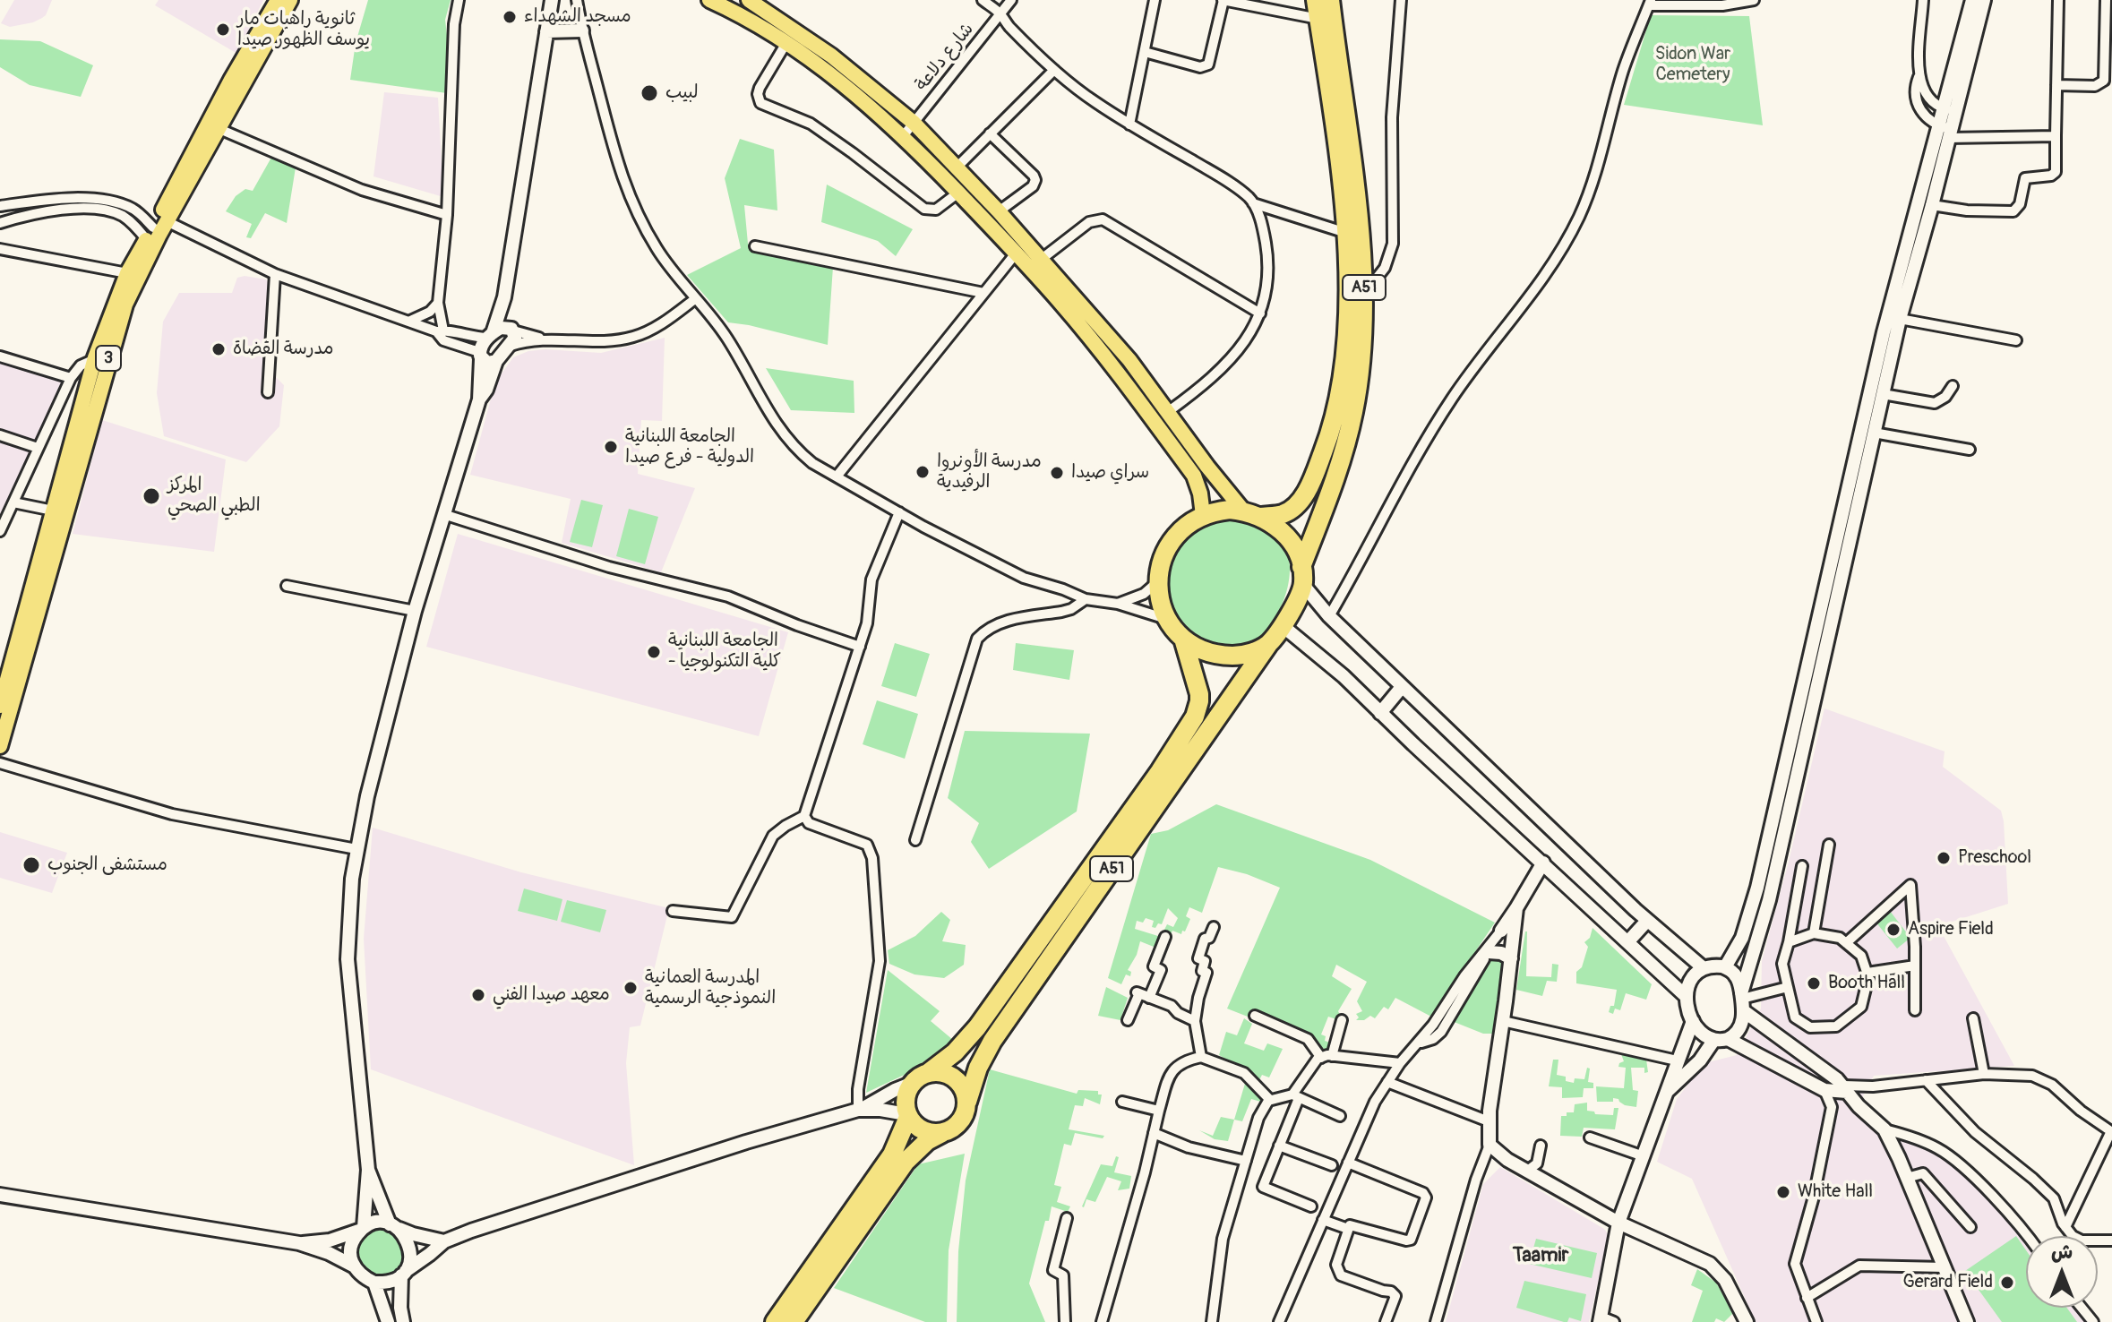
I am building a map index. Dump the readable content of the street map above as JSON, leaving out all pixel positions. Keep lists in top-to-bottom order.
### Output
{
  "streets": {
    "highway": ["A51"],
    "main road": ["3"],
    "street": ["شارع دلاعة"]
  },
  "districts": ["Taamir"],
  "parks": ["Sidon War Cemetery"],
  "places": [
    "مسجد الشهداء",
    "ثانوية راهبات مار يوسف الظهور صيدا",
    "لبيب",
    "مدرسة القضاة",
    "الجامعة اللبنانية الدولية - فرع صيدا",
    "مدرسة الأونروا الرفيدية",
    "سراي صيدا",
    "المركز الطبي الصحي",
    "الجامعة اللبنانية - كلية التكنولوجيا",
    "Preschool",
    "مستشفى الجنوب",
    "Aspire Field",
    "Booth Hall",
    "المدرسة العمانية النموذجية الرسمية",
    "معهد صيدا الفني",
    "White Hall",
    "Gerard Field"
  ],
  "north": "top"
}
